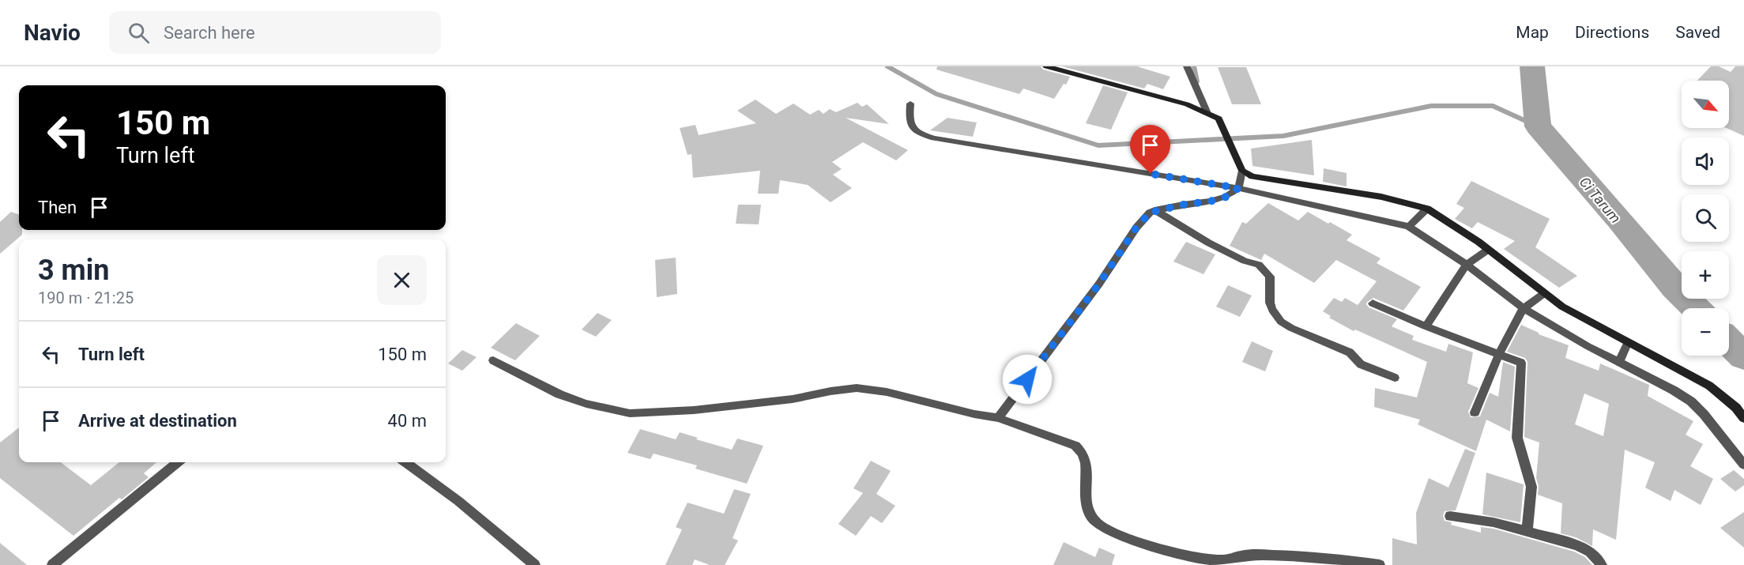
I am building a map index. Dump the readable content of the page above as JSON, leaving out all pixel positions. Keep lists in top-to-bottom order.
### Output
{
  "water": ["Ci Tarum"],
  "north": "bottom right",
  "page": {
    "header": "Navio",
    "search": "Search here",
    "nav": ["Map", "Directions", "Saved"],
    "map_buttons": ["+", "−"],
    "turn": ["150 m", "Turn left"],
    "then": "Then",
    "heading": ["3 min", "190 m · 21:25"],
    "list": [
      {
        "name": "Turn left",
        "value": "150 m"
      },
      {
        "name": "Arrive at destination",
        "value": "40 m"
      }
    ]
  }
}
